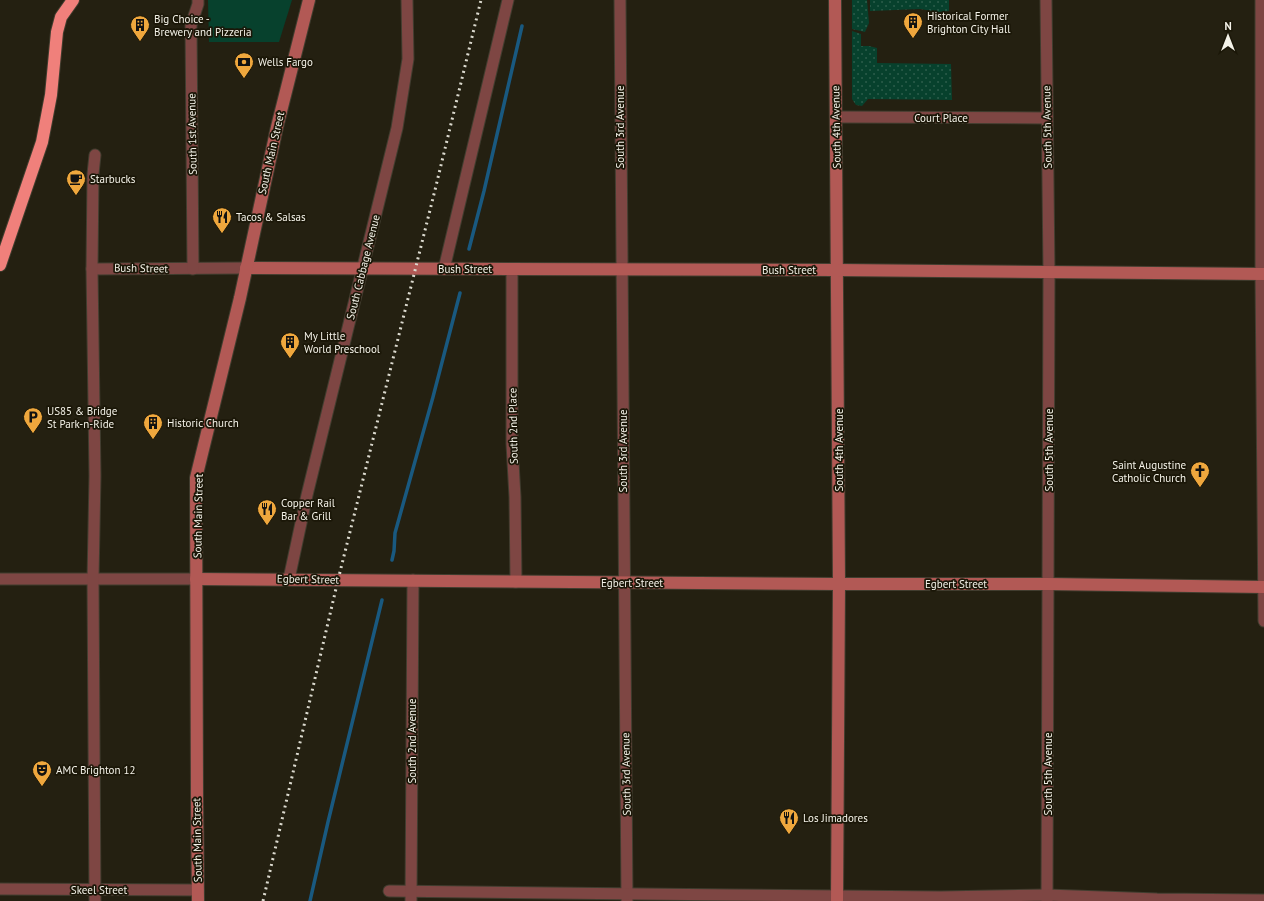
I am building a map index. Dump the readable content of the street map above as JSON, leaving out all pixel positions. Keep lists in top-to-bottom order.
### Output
{
  "streets": {
    "street": [
      "Court Place",
      "South 3rd Avenue",
      "South 4th Avenue",
      "South 5th Avenue",
      "South 1st Avenue",
      "South Main Street",
      "South Cabbage Avenue",
      "Bush Street",
      "South 2nd Place",
      "Egbert Street",
      "South 2nd Avenue",
      "Skeel Street"
    ]
  },
  "crossings": [
    ["Court Place", "South 4th Avenue"],
    ["Court Place", "South 5th Avenue"],
    ["South 3rd Avenue", "Bush Street"],
    ["South 3rd Avenue", "Egbert Street"],
    ["South 4th Avenue", "Bush Street"],
    ["South 4th Avenue", "Egbert Street"],
    ["South 5th Avenue", "Bush Street"],
    ["South 5th Avenue", "Egbert Street"],
    ["South 1st Avenue", "Bush Street"],
    ["South Main Street", "Bush Street"],
    ["South Main Street", "Egbert Street"],
    ["South Main Street", "Skeel Street"],
    ["South Cabbage Avenue", "Bush Street"],
    ["South Cabbage Avenue", "Egbert Street"],
    ["Bush Street", "South 2nd Place"],
    ["South 2nd Place", "Egbert Street"],
    ["Egbert Street", "South 2nd Avenue"]
  ],
  "places": {
    "building": [
      "Historical Former Brighton City Hall",
      "Big Choice - Brewery and Pizzeria",
      "My Little World Preschool",
      "Historic Church"
    ],
    "bank": ["Wells Fargo"],
    "cafe": ["Starbucks"],
    "restaurant": ["Tacos & Salsas", "Copper Rail Bar & Grill", "Los Jimadores"],
    "parking": ["US85 & Bridge St Park-n-Ride"],
    "church": ["Saint Augustine Catholic Church"],
    "theatre": ["AMC Brighton 12"]
  },
  "north": "top"
}
